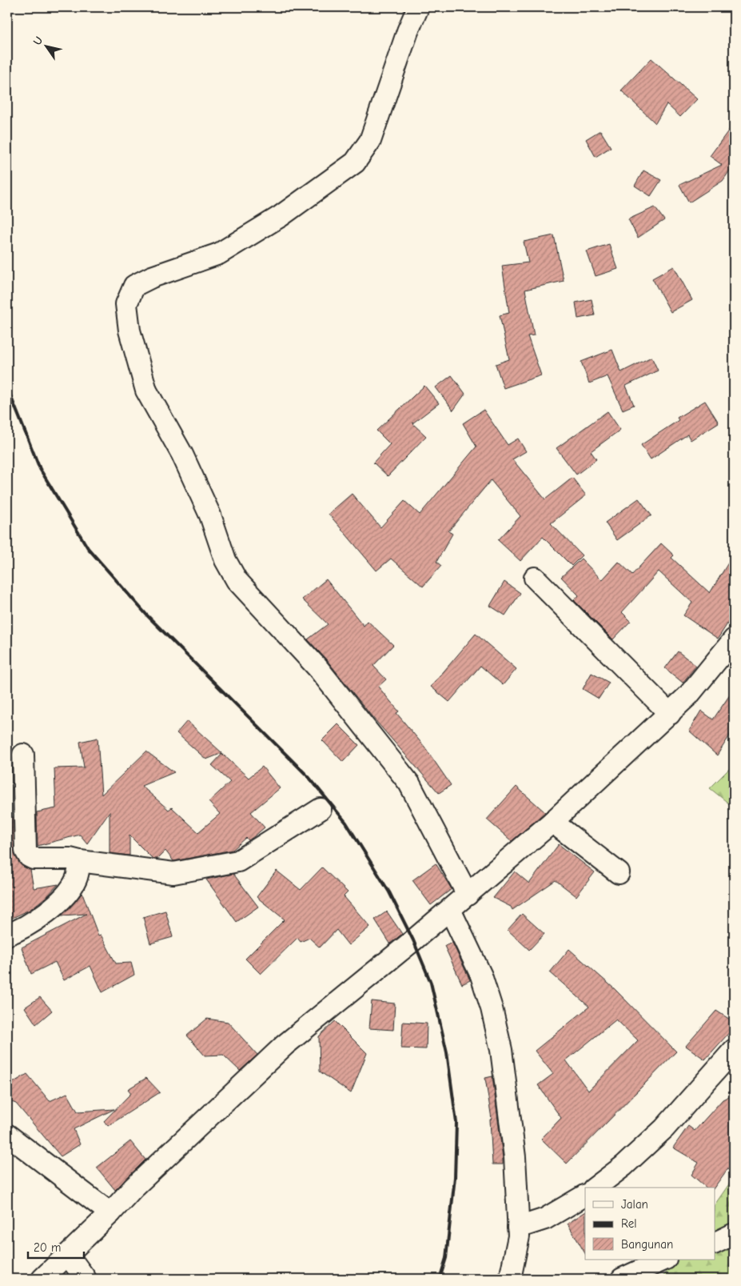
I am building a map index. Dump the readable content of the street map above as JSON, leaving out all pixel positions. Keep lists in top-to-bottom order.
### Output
{
  "legend": ["Jalan", "Rel", "Bangunan"],
  "scale_bar": "20 m",
  "north": "top left"
}
